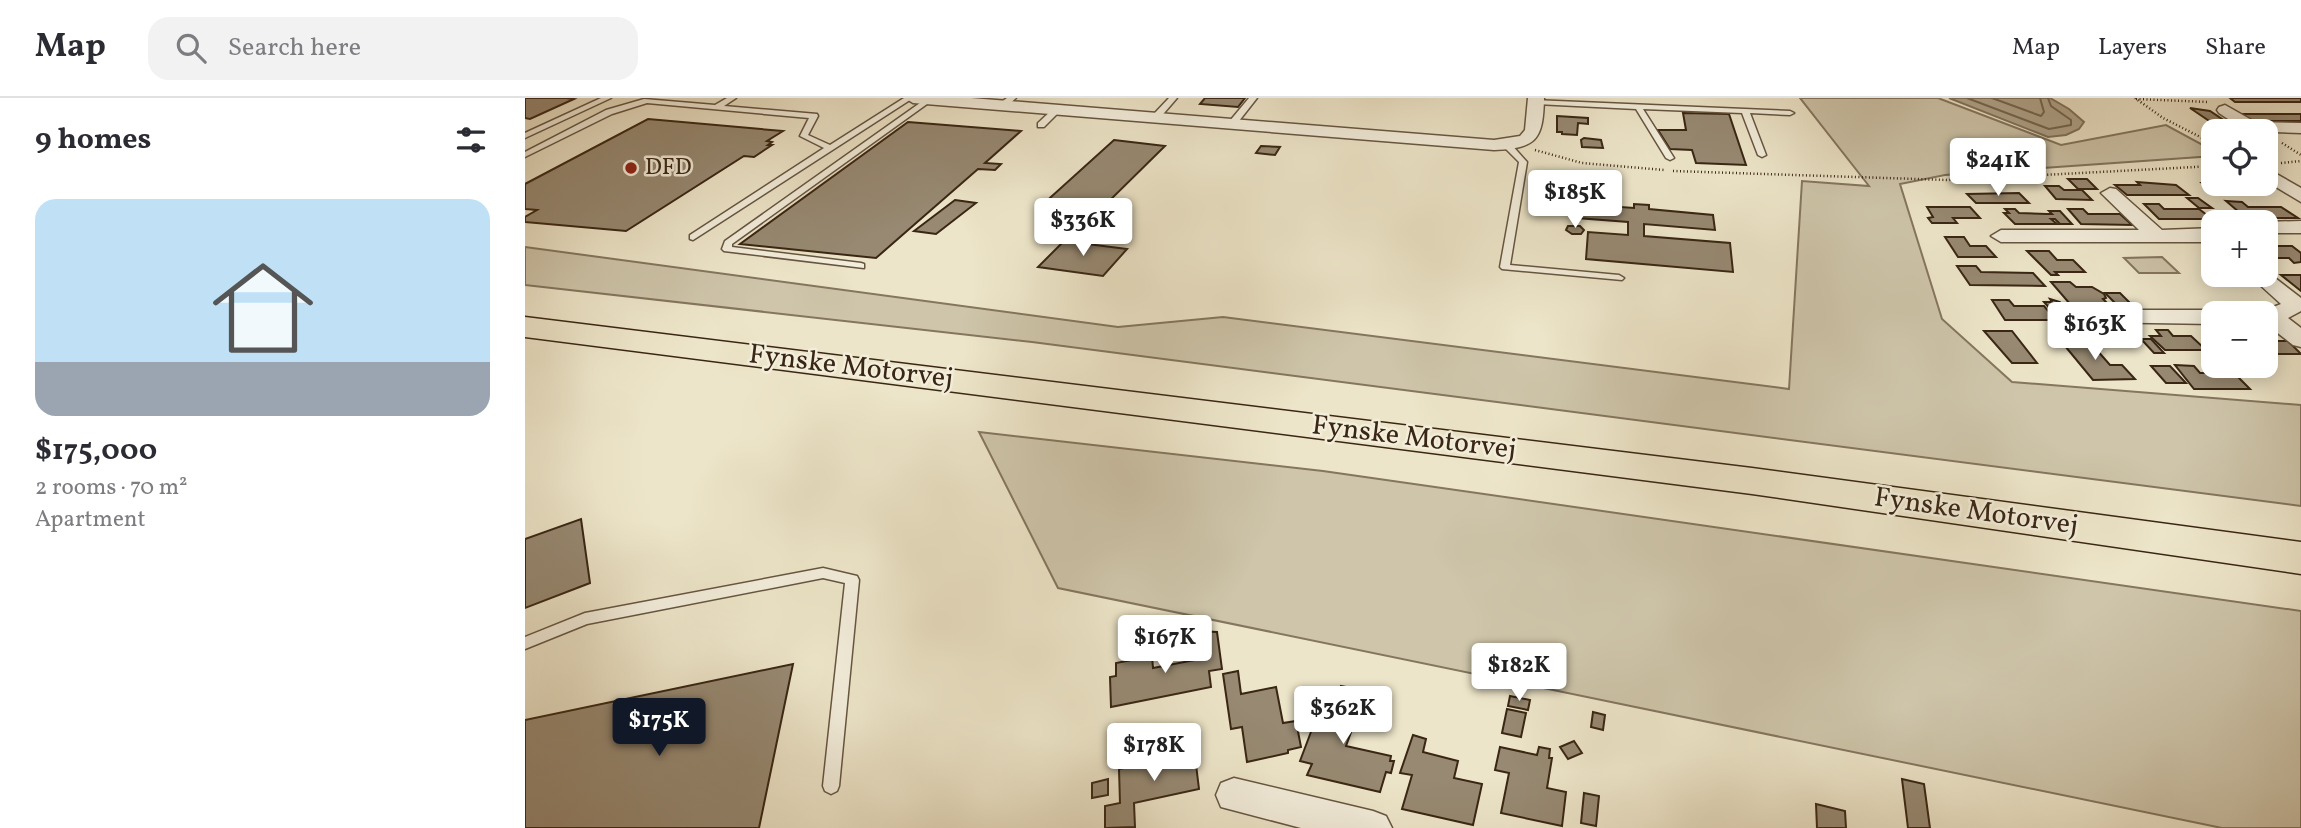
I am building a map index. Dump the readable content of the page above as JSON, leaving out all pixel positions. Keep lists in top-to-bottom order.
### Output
{
  "streets": {
    "highway": ["Fynske Motorvej"]
  },
  "places": ["DFD"],
  "page": {
    "header": "Map",
    "search": "Search here",
    "nav": ["Map", "Layers", "Share"],
    "heading": "9 homes",
    "map_buttons": ["+", "−"],
    "price": [
      "$241K",
      "$185K",
      "$336K",
      "$163K",
      "$167K",
      "$182K",
      "$362K",
      "$175K",
      "$178K"
    ],
    "list": [
      {
        "name": "$175,000",
        "note": "2 rooms · 70 m² · Apartment"
      }
    ]
  }
}
